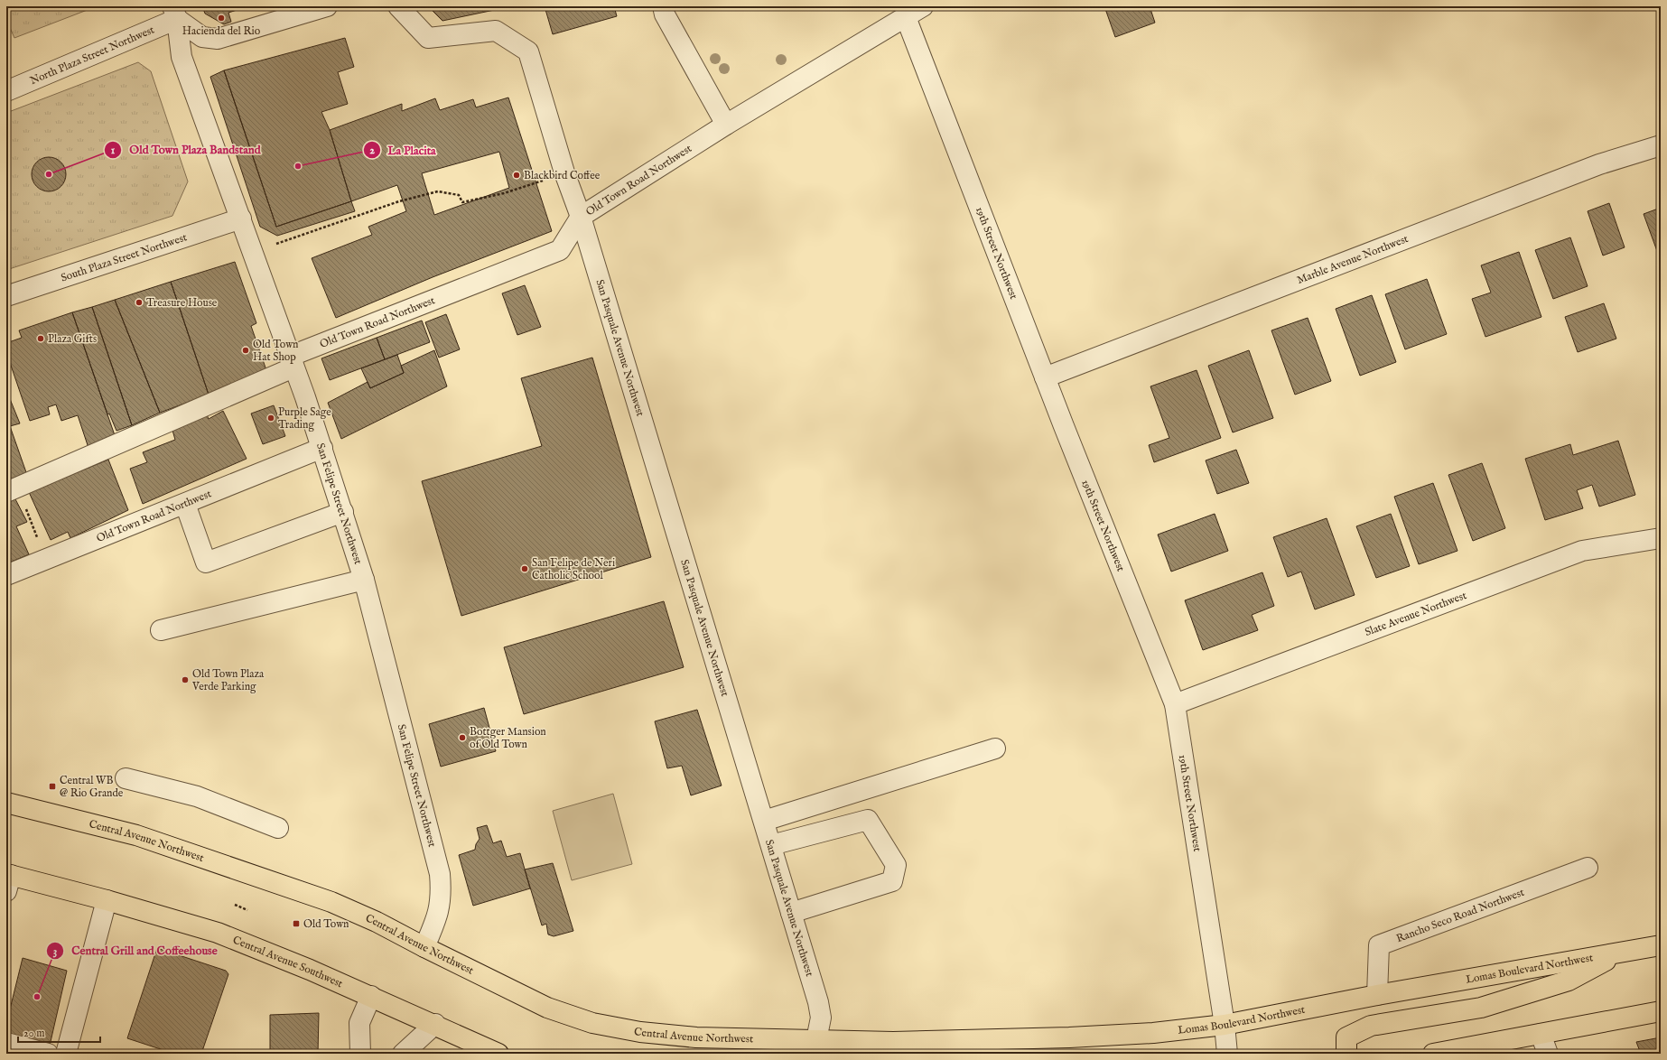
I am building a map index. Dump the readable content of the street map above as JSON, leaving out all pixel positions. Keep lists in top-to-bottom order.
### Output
{
  "streets": {
    "main road": ["Central Avenue Northwest", "Central Avenue Southwest", "Lomas Boulevard Northwest"],
    "street": [
      "North Plaza Street Northwest",
      "Old Town Road Northwest",
      "19th Street Northwest",
      "South Plaza Street Northwest",
      "Marble Avenue Northwest",
      "San Pasquale Avenue Northwest",
      "San Felipe Street Northwest",
      "Slate Avenue Northwest",
      "Rancho Seco Road Northwest"
    ]
  },
  "crossings": [
    ["North Plaza Street Northwest", "San Felipe Street Northwest"],
    ["Old Town Road Northwest", "19th Street Northwest"],
    ["Old Town Road Northwest", "San Pasquale Avenue Northwest"],
    ["Old Town Road Northwest", "San Felipe Street Northwest"],
    ["19th Street Northwest", "Marble Avenue Northwest"],
    ["19th Street Northwest", "Slate Avenue Northwest"],
    ["19th Street Northwest", "Lomas Boulevard Northwest"],
    ["South Plaza Street Northwest", "San Felipe Street Northwest"],
    ["San Pasquale Avenue Northwest", "Central Avenue Northwest"],
    ["San Pasquale Avenue Northwest", "Lomas Boulevard Northwest"],
    ["San Felipe Street Northwest", "Central Avenue Northwest"],
    ["Central Avenue Northwest", "Lomas Boulevard Northwest"],
    ["Rancho Seco Road Northwest", "Lomas Boulevard Northwest"]
  ],
  "places": {
    "other": [
      "Hacienda del Rio",
      "La Placita",
      "Old Town Plaza Bandstand",
      "Blackbird Coffee",
      "Treasure House",
      "Plaza Gifts",
      "Old Town Hat Shop",
      "Purple Sage Trading",
      "San Felipe de Neri Catholic School",
      "Old Town Plaza Verde Parking",
      "Bottger Mansion of Old Town",
      "Central Grill and Coffeehouse"
    ],
    "transit": ["Central WB @ Rio Grande", "Old Town"]
  },
  "scale_bar": "20 m"
}
